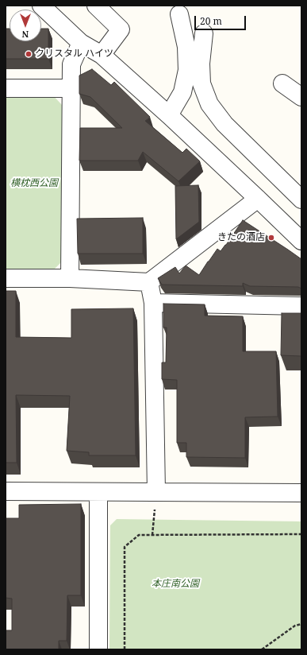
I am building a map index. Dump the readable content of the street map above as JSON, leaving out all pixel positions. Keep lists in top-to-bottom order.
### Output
{
  "parks": ["横枕西公園", "本庄南公園"],
  "places": ["クリスタル ハイツ", "きたの酒店"],
  "scale_bar": "20 m",
  "north": "bottom"
}
